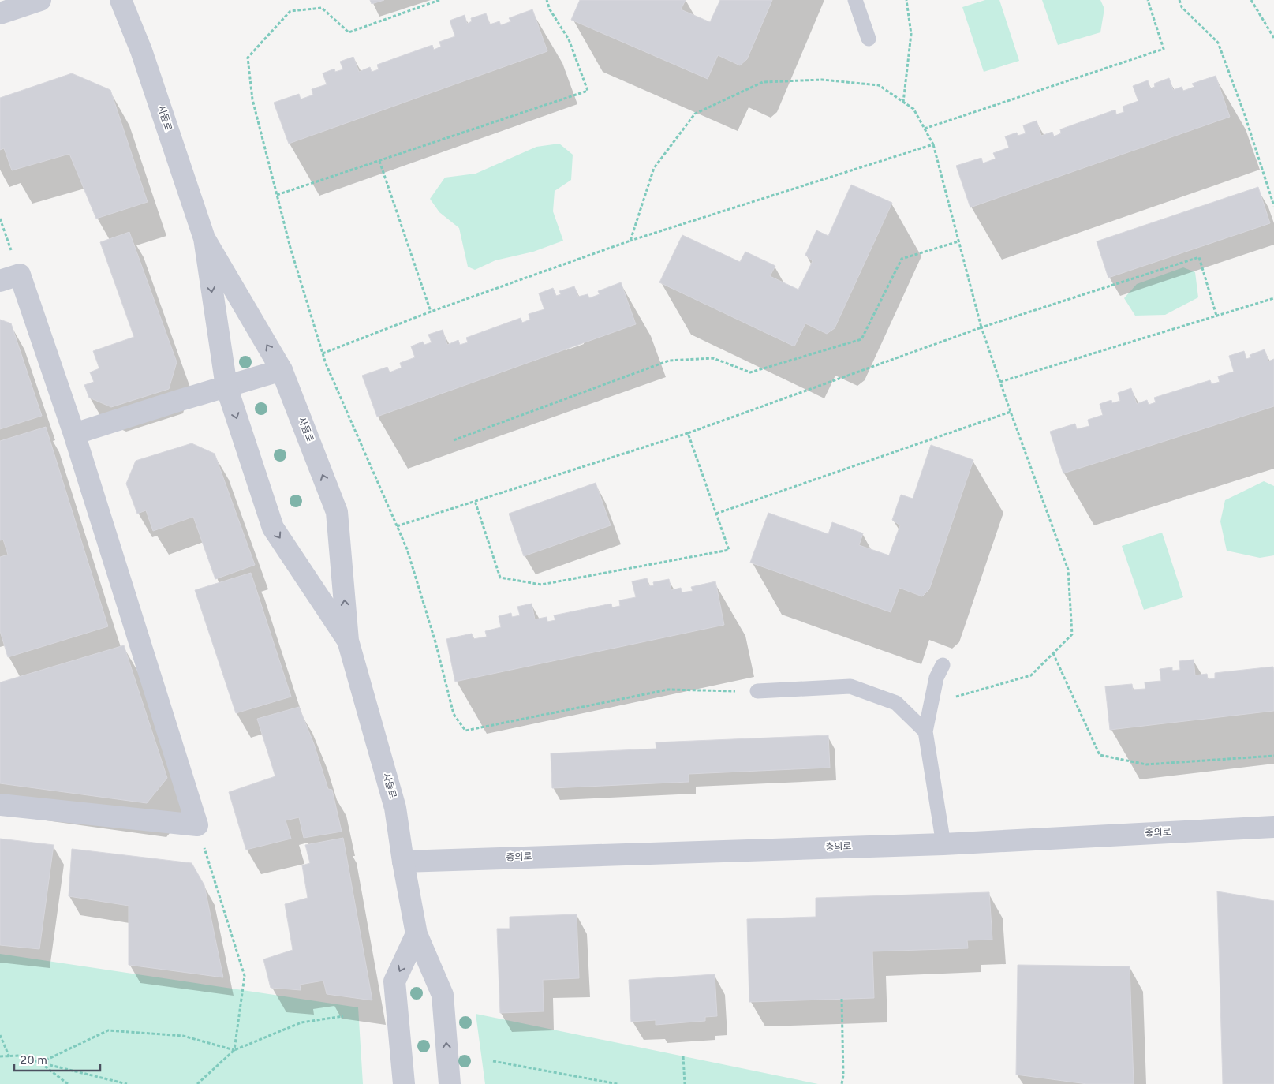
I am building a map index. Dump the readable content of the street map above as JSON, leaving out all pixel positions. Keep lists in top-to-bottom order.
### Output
{
  "streets": {
    "street": ["사들로", "충의로"]
  },
  "crossings": [
    ["사들로", "충의로"]
  ],
  "scale_bar": "20 m"
}
